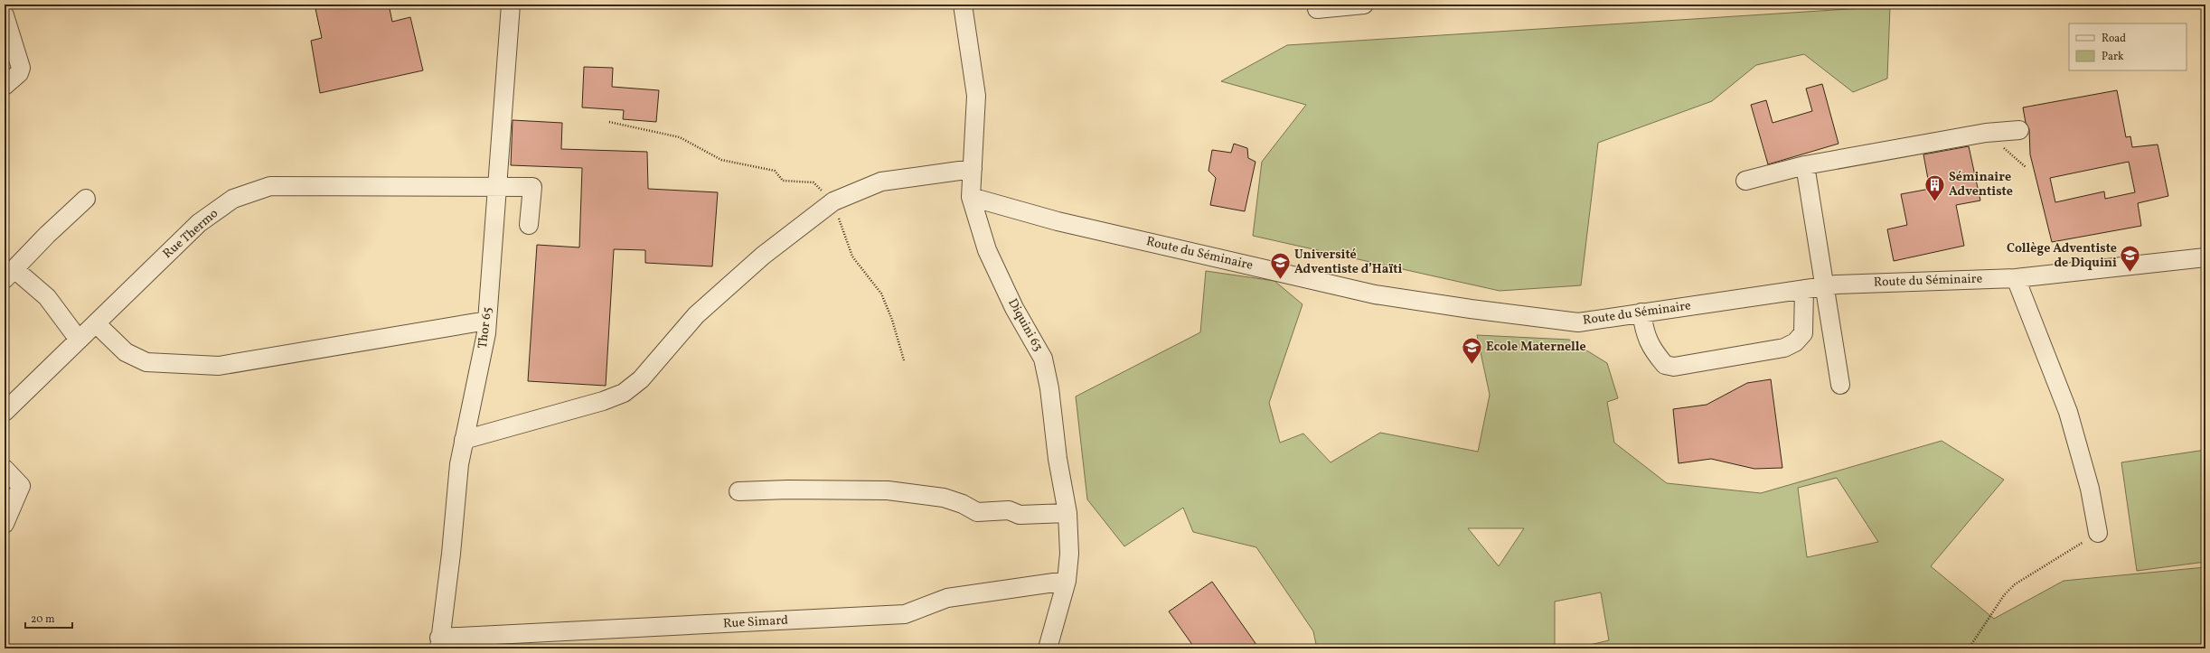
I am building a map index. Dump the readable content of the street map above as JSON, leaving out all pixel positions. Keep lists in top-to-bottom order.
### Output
{
  "streets": {
    "street": [
      "Rue Thermo",
      "Route du Séminaire",
      "Diquini 63",
      "Thor 65",
      "Rue Simard"
    ]
  },
  "crossings": [
    ["Rue Thermo", "Thor 65"],
    ["Route du Séminaire", "Diquini 63"],
    ["Diquini 63", "Rue Simard"],
    ["Thor 65", "Rue Simard"]
  ],
  "places": {
    "building": ["Séminaire Adventiste"],
    "school or university": ["Collège Adventiste de Diquini", "Université Adventiste d’Haïti", "Ecole Maternelle"]
  },
  "legend": ["Road", "Park"],
  "scale_bar": "20 m"
}
